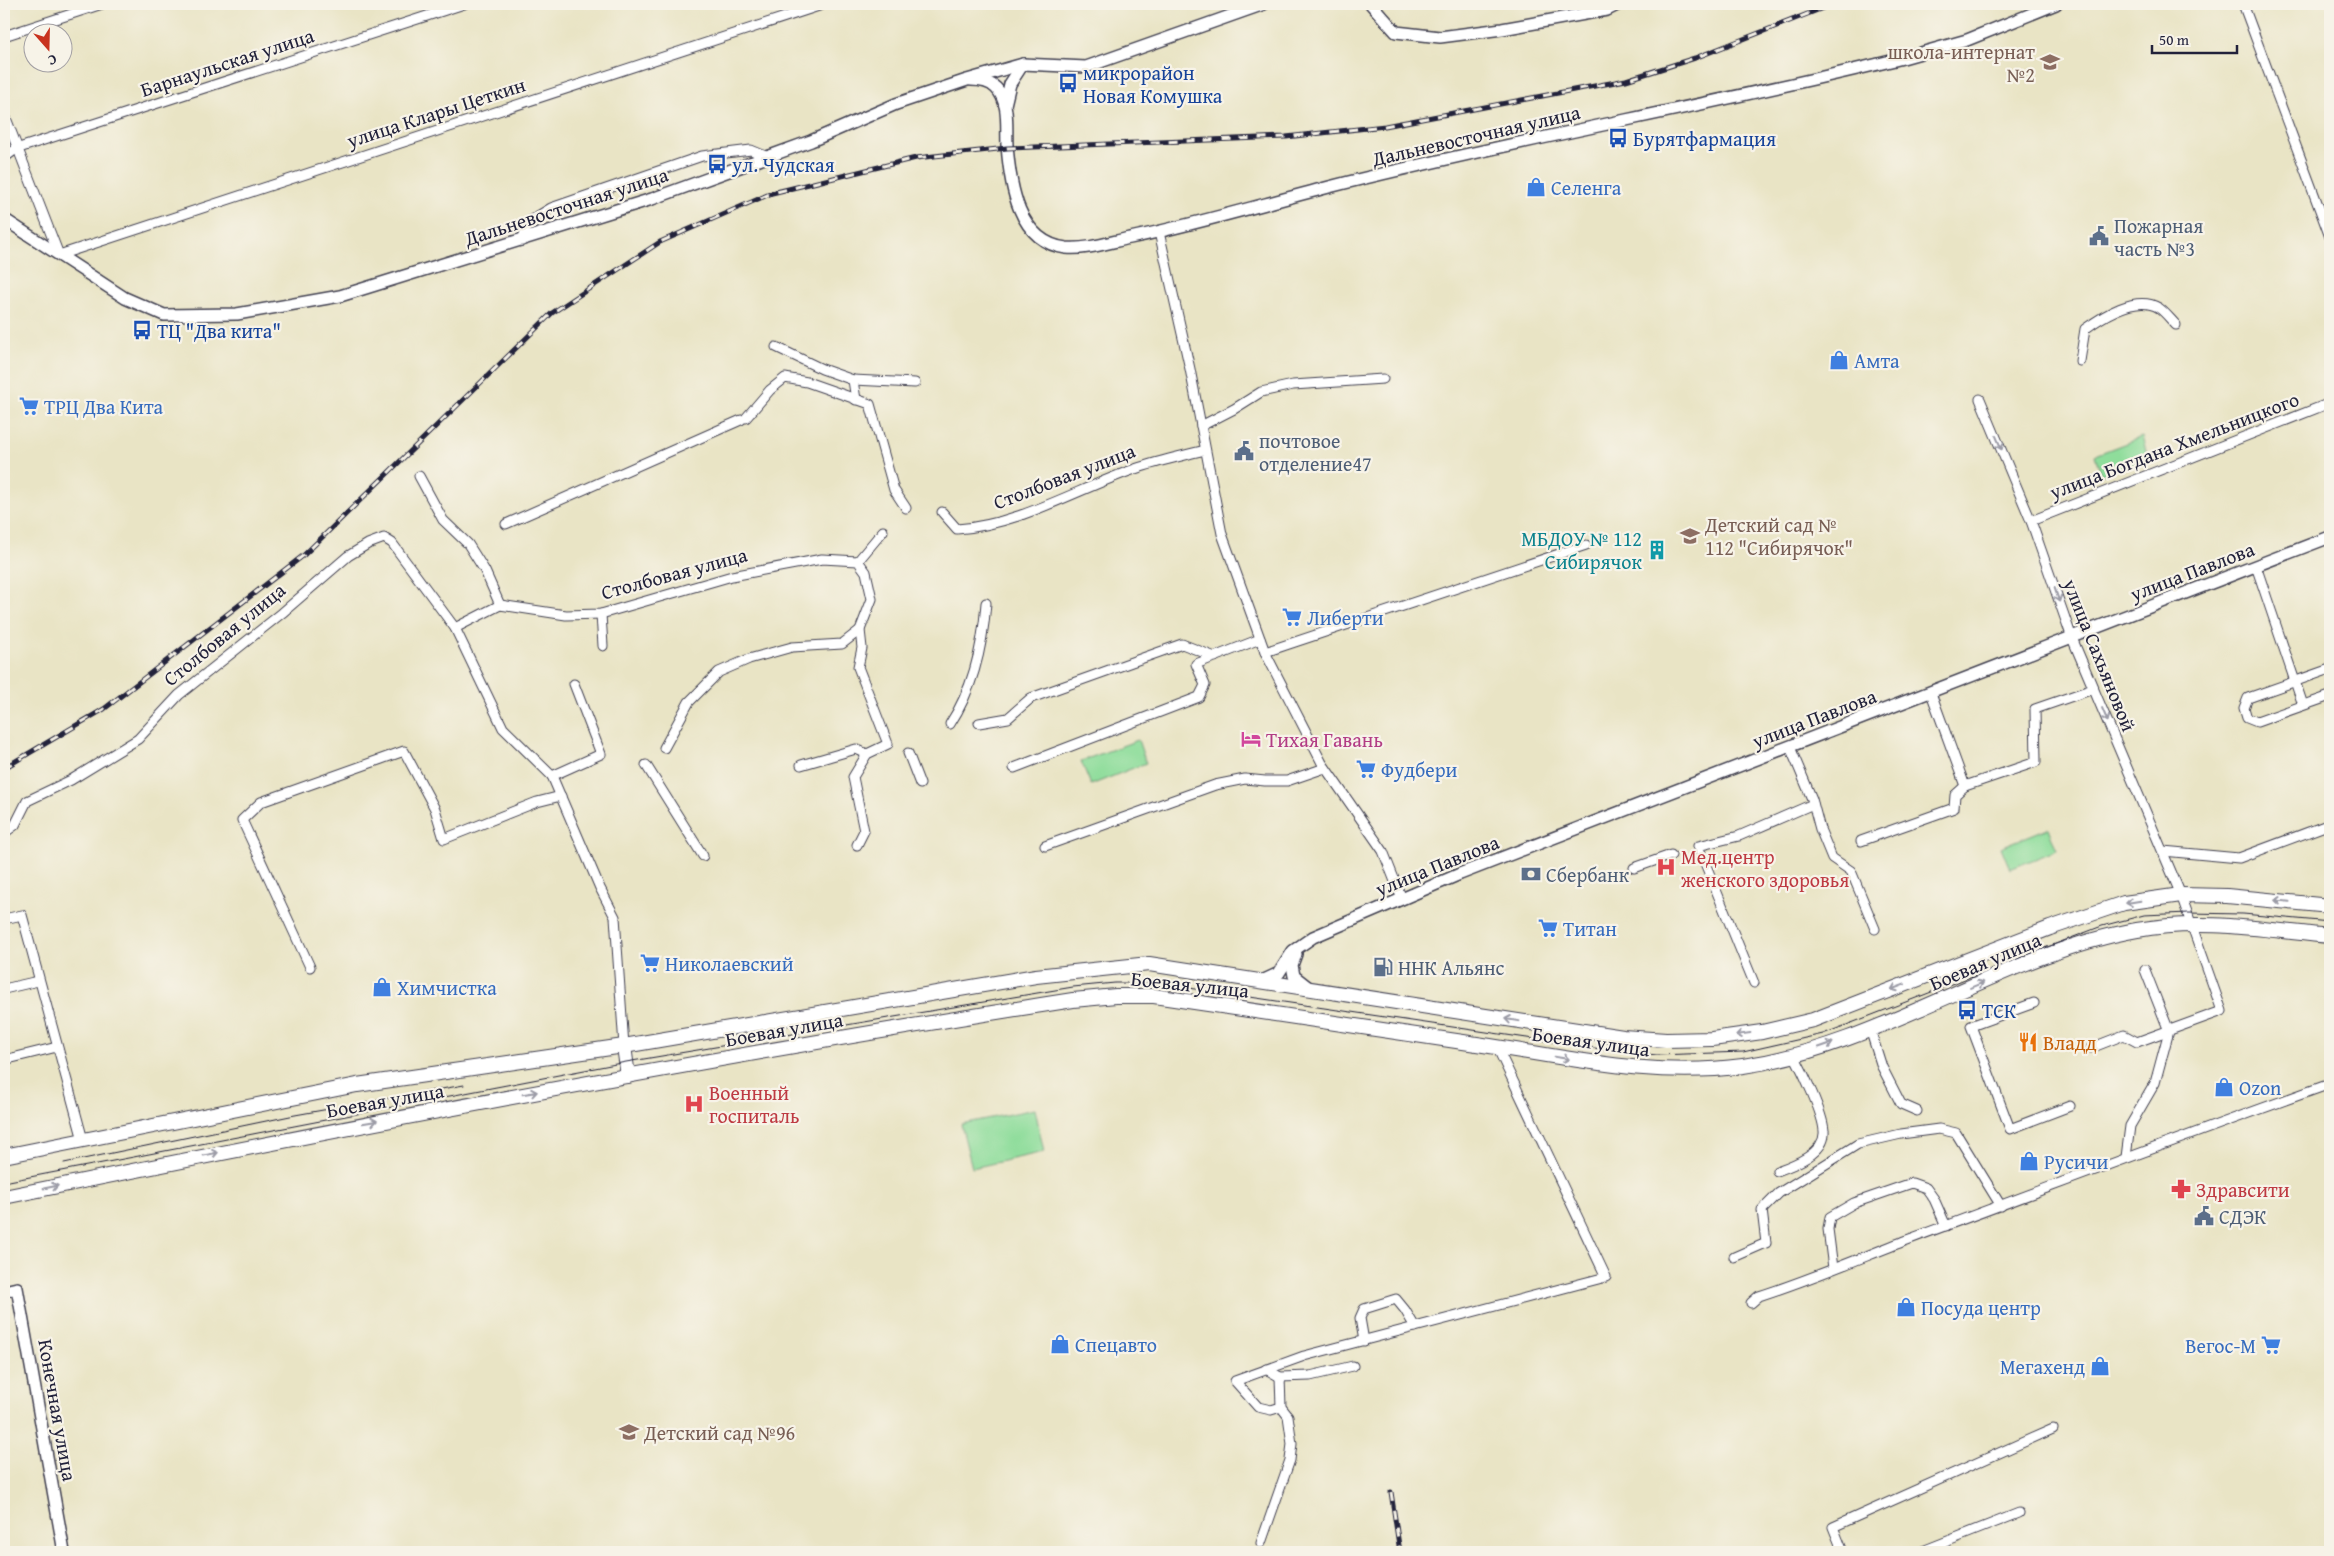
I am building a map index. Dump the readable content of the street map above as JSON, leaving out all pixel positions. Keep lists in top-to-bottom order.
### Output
{
  "streets": {
    "main road": ["Столбовая улица", "Боевая улица"],
    "street": [
      "Барнаульская улица",
      "улица Клары Цеткин",
      "Дальневосточная улица",
      "улица Богдана Хмельницкого",
      "улица Павлова",
      "улица Сахьяновой",
      "Конечная улица"
    ]
  },
  "crossings": [
    ["улица Клары Цеткин", "Дальневосточная улица"],
    ["улица Богдана Хмельницкого", "улица Сахьяновой"],
    ["Столбовая улица", "Боевая улица"],
    ["улица Павлова", "улица Сахьяновой"],
    ["улица Павлова", "Боевая улица"],
    ["улица Сахьяновой", "Боевая улица"]
  ],
  "one_way": ["улица Сахьяновой"],
  "places": {
    "school or university": ["школа-интернат №2", "Детский сад № 112 \"Сибирячок\"", "Детский сад №96"],
    "bus stop": [
      "микрорайон Новая Комушка",
      "Бурятфармация",
      "ул. Чудская",
      "ТЦ \"Два кита\"",
      "ТСК"
    ],
    "shop": [
      "Селенга",
      "Амта",
      "Химчистка",
      "Ozon",
      "Русичи",
      "Посуда центр",
      "Спецавто",
      "Мегахенд"
    ],
    "public building": ["Пожарная часть №3", "почтовое отделение47", "СДЭК"],
    "supermarket": [
      "ТРЦ Два Кита",
      "Либерти",
      "Фудбери",
      "Титан",
      "Николаевский",
      "Вегос-М"
    ],
    "building": ["МБДОУ № 112 Сибирячок"],
    "hotel": ["Тихая Гавань"],
    "hospital": ["Мед.центр женского здоровья", "Военный госпиталь"],
    "bank": ["Сбербанк"],
    "fuel station": ["ННК Альянс"],
    "restaurant": ["Владд"],
    "pharmacy": ["Здравсити"]
  },
  "scale_bar": "50 m",
  "north": "bottom"
}
